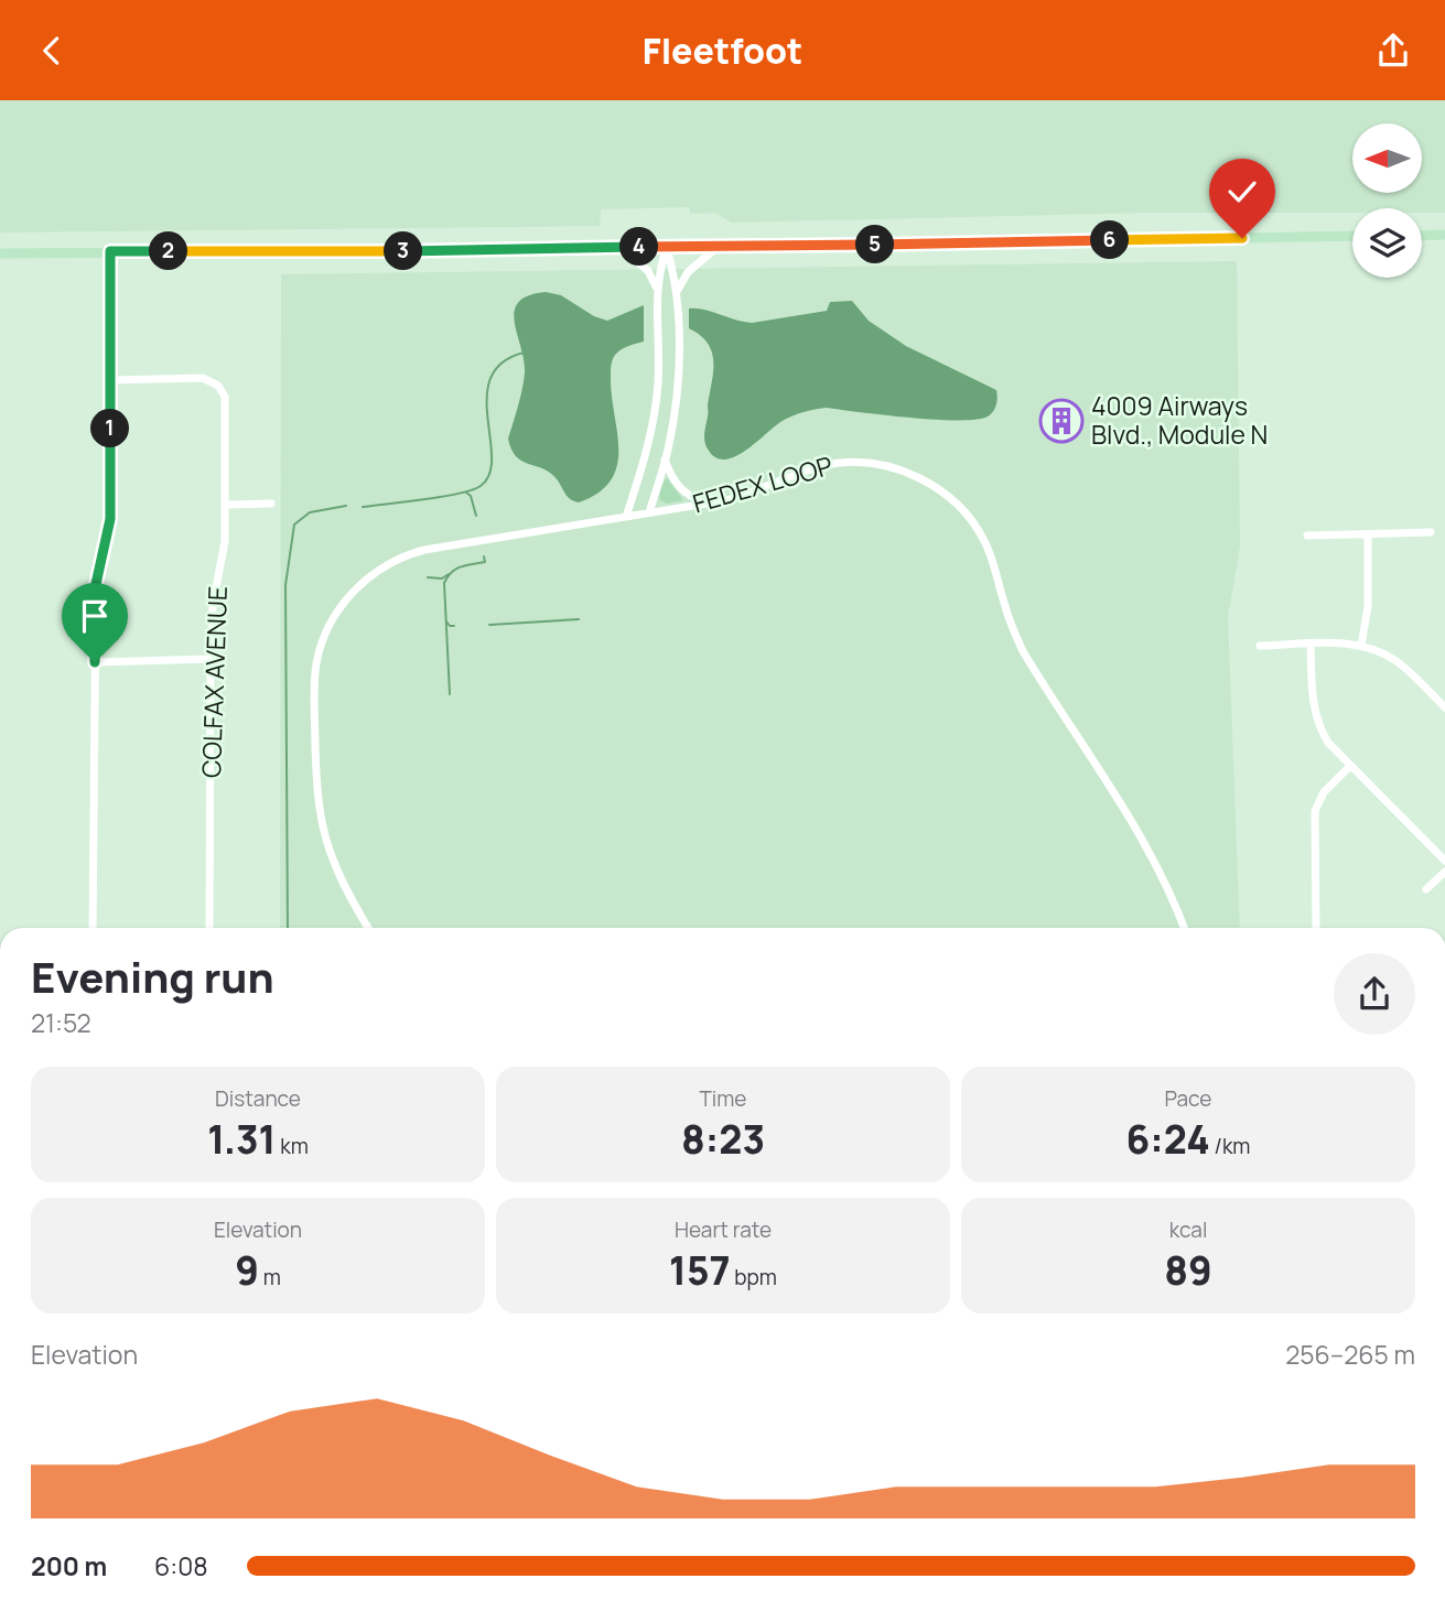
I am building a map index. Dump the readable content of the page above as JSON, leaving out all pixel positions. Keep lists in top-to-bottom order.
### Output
{
  "streets": {
    "street": ["FEDEX LOOP", "COLFAX AVENUE"]
  },
  "places": {
    "building": ["4009 Airways Blvd., Module N"]
  },
  "north": "left",
  "page": {
    "header": "Fleetfoot",
    "pins": [
      "6",
      "5",
      "4",
      "2",
      "3",
      "1"
    ],
    "heading": ["Evening run", "21:52"],
    "stats": [
      ["Distance", "1.31 km"],
      ["Time", "8:23"],
      ["Pace", "6:24 /km"],
      ["Elevation", "9 m"],
      ["Heart rate", "157 bpm"],
      ["kcal", "89"]
    ],
    "chart": ["Elevation", "256–265 m"],
    "list": [
      {
        "name": "200 m",
        "note": "6:08"
      }
    ]
  }
}
